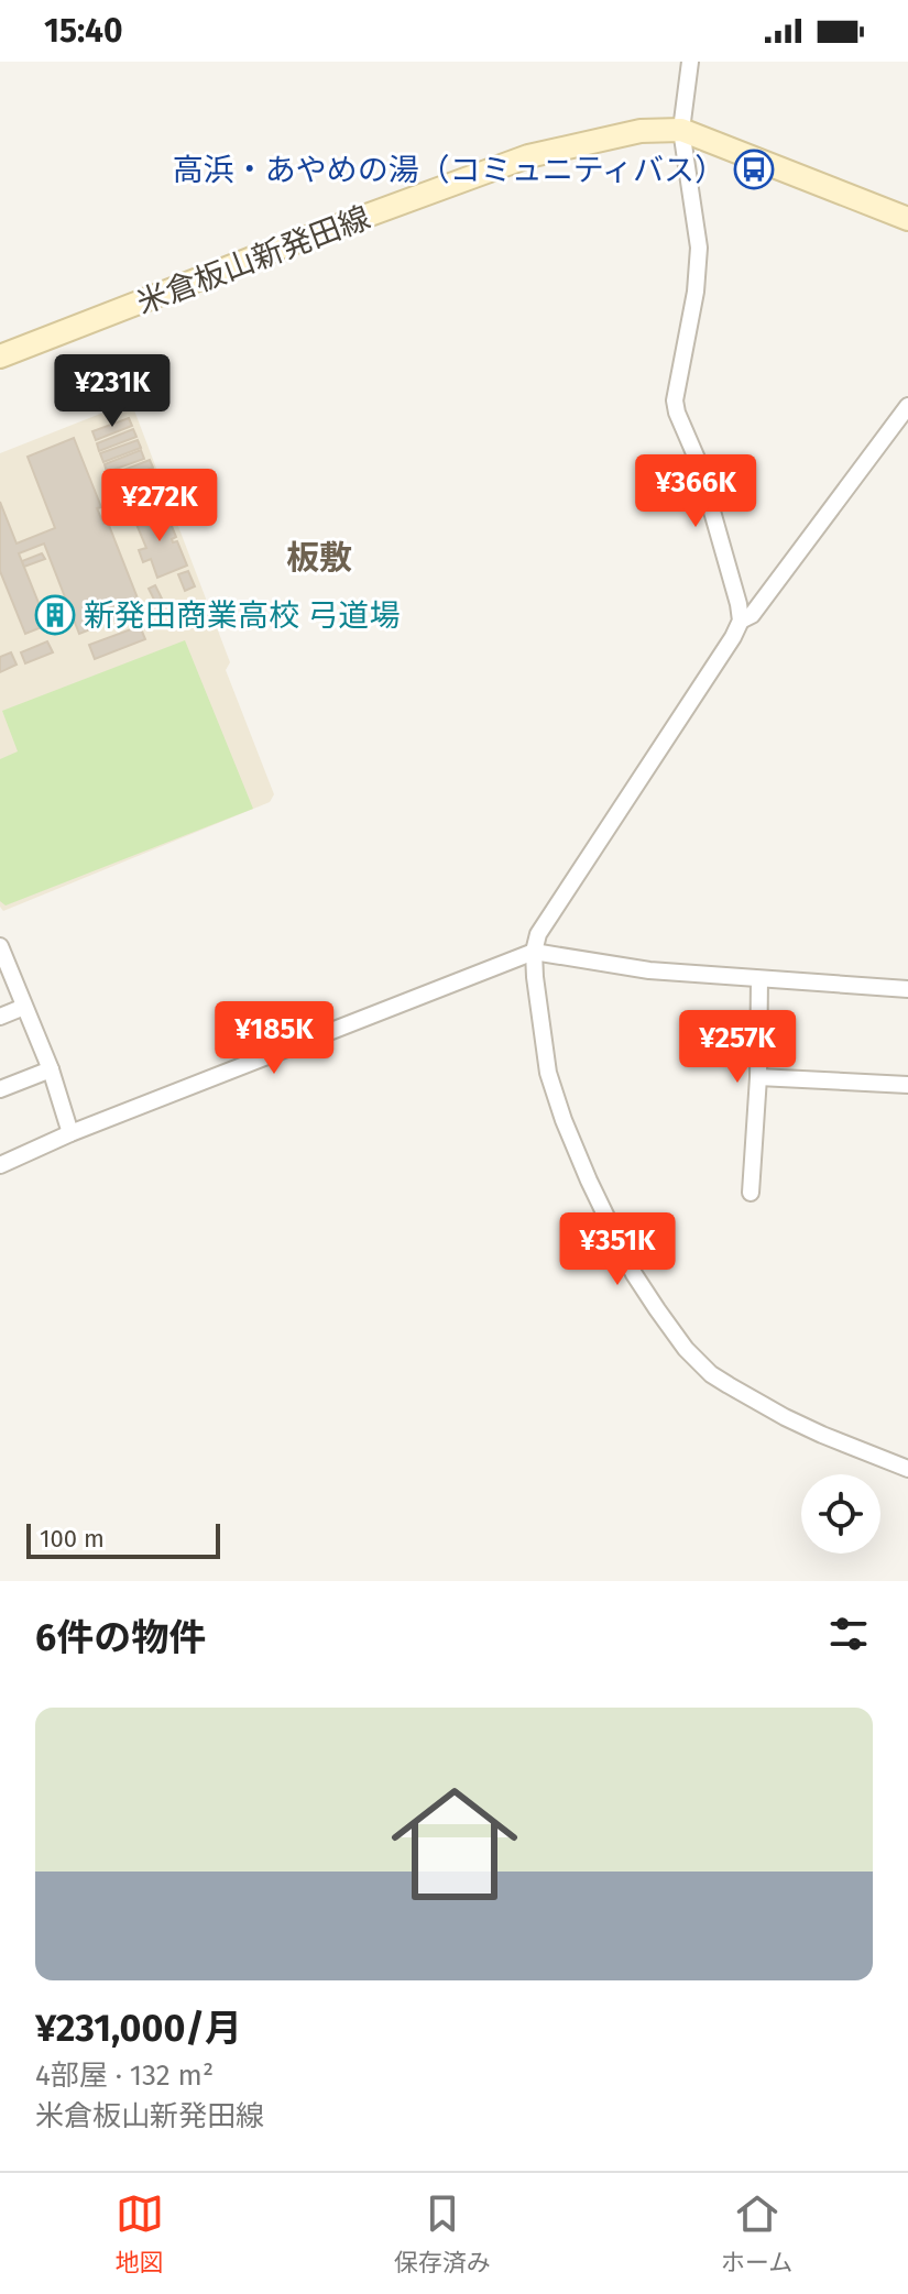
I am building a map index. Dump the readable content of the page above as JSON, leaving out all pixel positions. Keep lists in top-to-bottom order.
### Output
{
  "streets": {
    "main road": ["米倉板山新発田線"]
  },
  "districts": ["板敷"],
  "places": {
    "bus stop": ["高浜・あやめの湯（コミュニティバス）"],
    "building": ["新発田商業高校 弓道場"]
  },
  "scale_bar": "100 m",
  "page": {
    "status": "15:40",
    "price": [
      "¥231K",
      "¥366K",
      "¥272K",
      "¥185K",
      "¥257K",
      "¥351K"
    ],
    "scale": "100 m",
    "heading": "6件の物件",
    "list": [
      {
        "name": "¥231,000/月",
        "note": "4部屋 · 132 m² · 米倉板山新発田線"
      }
    ],
    "tabs": ["地図", "保存済み", "ホーム"]
  }
}
